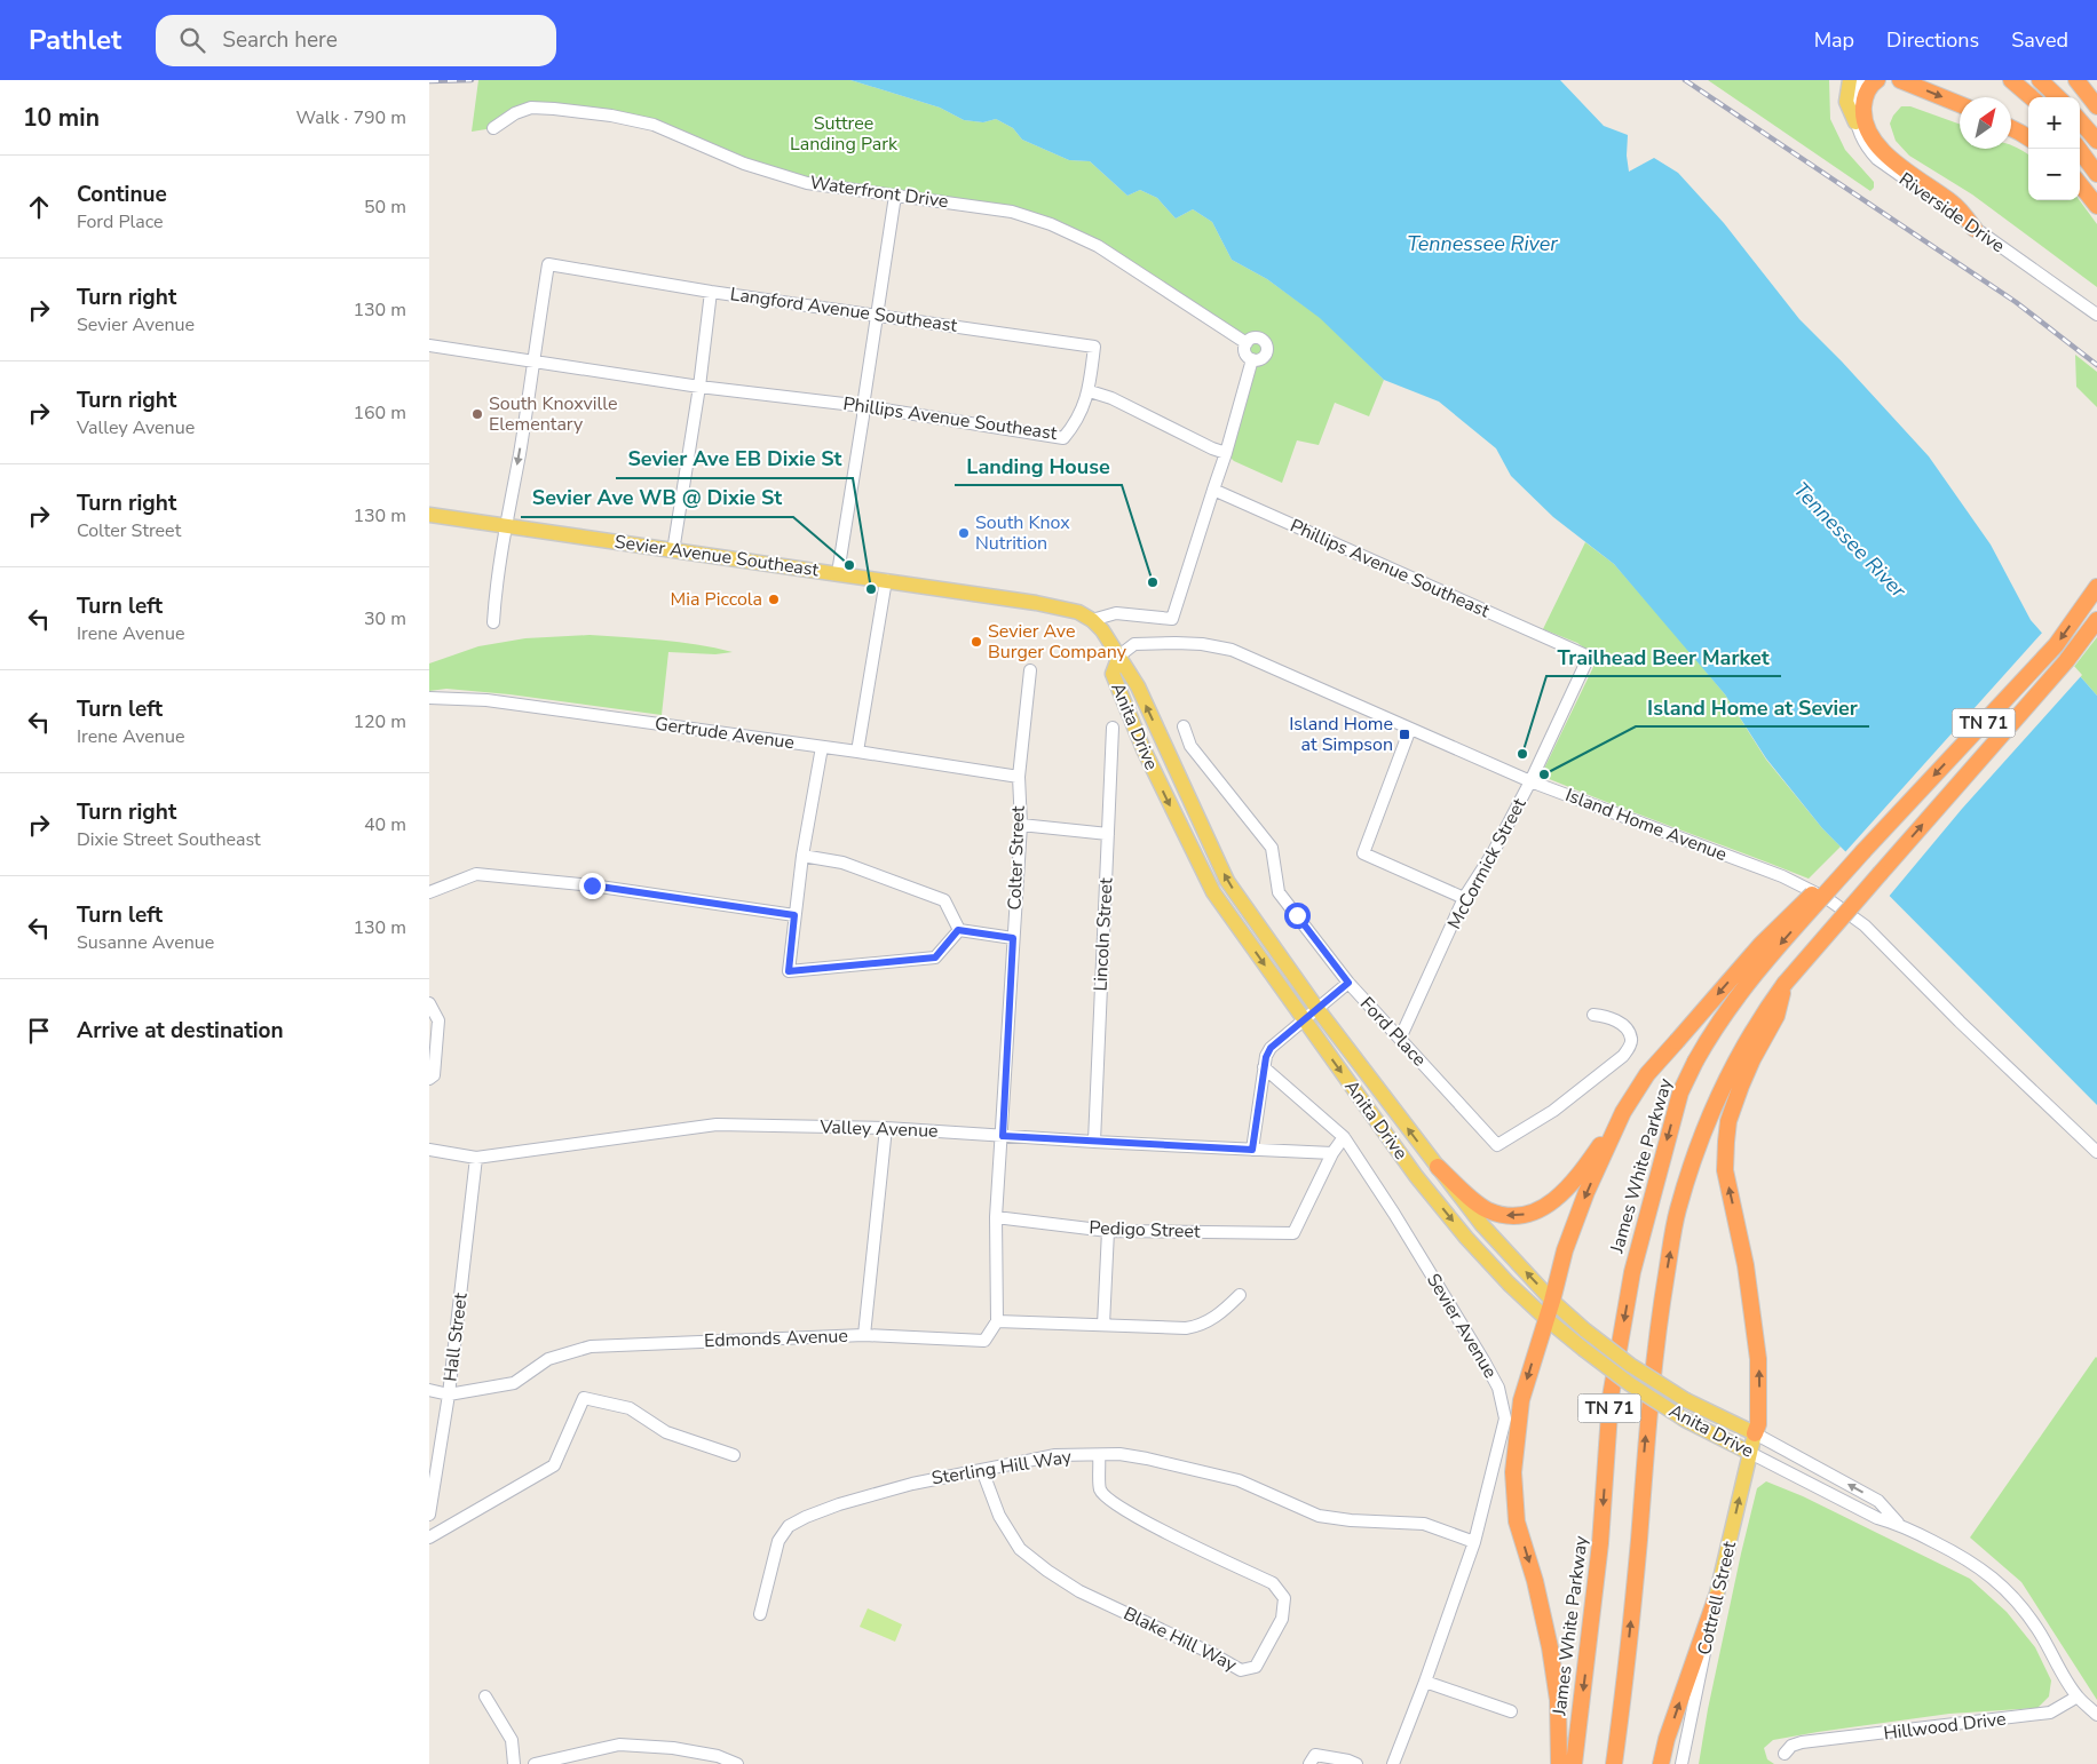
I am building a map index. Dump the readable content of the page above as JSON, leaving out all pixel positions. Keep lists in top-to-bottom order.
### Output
{
  "streets": {
    "highway": ["TN 71", "James White Parkway"],
    "main road": ["Sevier Avenue Southeast", "Anita Drive", "Cottrell Street"],
    "street": [
      "Waterfront Drive",
      "Riverside Drive",
      "Langford Avenue Southeast",
      "Phillips Avenue Southeast",
      "Gertrude Avenue",
      "Island Home Avenue",
      "Colter Street",
      "McCormick Street",
      "Lincoln Street",
      "Ford Place",
      "Valley Avenue",
      "Pedigo Street",
      "Sevier Avenue",
      "Hall Street",
      "Edmonds Avenue",
      "Sterling Hill Way",
      "Blake Hill Way",
      "Hillwood Drive"
    ]
  },
  "crossings": [
    ["Langford Avenue Southeast", "Phillips Avenue Southeast"],
    ["Phillips Avenue Southeast", "McCormick Street"],
    ["Sevier Avenue Southeast", "Anita Drive"],
    ["Sevier Avenue Southeast", "Island Home Avenue"],
    ["Anita Drive", "Island Home Avenue"],
    ["Anita Drive", "Cottrell Street"],
    ["Anita Drive", "Hillwood Drive"],
    ["Gertrude Avenue", "Colter Street"],
    ["Island Home Avenue", "McCormick Street"],
    ["Colter Street", "Valley Avenue"],
    ["Colter Street", "Pedigo Street"],
    ["Colter Street", "Edmonds Avenue"],
    ["McCormick Street", "Ford Place"],
    ["Lincoln Street", "Valley Avenue"],
    ["Valley Avenue", "Pedigo Street"],
    ["Valley Avenue", "Hall Street"],
    ["Sevier Avenue", "Sterling Hill Way"],
    ["Hall Street", "Edmonds Avenue"],
    ["Sterling Hill Way", "Blake Hill Way"]
  ],
  "one_way": ["Cottrell Street"],
  "water": ["Tennessee River"],
  "parks": ["Suttree Landing Park"],
  "places": {
    "other": [
      "South Knoxville Elementary",
      "South Knox Nutrition",
      "Sevier Ave WB @ Dixie St",
      "Landing House",
      "Sevier Ave EB Dixie St",
      "Mia Piccola",
      "Sevier Ave Burger Company",
      "Trailhead Beer Market",
      "Island Home at Sevier"
    ],
    "transit": ["Island Home at Simpson"]
  },
  "north": "top right",
  "page": {
    "header": "Pathlet",
    "search": "Search here",
    "nav": ["Map", "Directions", "Saved"],
    "heading": ["10 min", "Walk · 790 m"],
    "map_buttons": ["+", "−"],
    "list": [
      ["Continue", "Ford Place", "50 m"],
      ["Turn right", "Sevier Avenue", "130 m"],
      ["Turn right", "Valley Avenue", "160 m"],
      ["Turn right", "Colter Street", "130 m"],
      ["Turn left", "Irene Avenue", "30 m"],
      ["Turn left", "Irene Avenue", "120 m"],
      ["Turn right", "Dixie Street Southeast", "40 m"],
      ["Turn left", "Susanne Avenue", "130 m"],
      "Arrive at destination"
    ]
  }
}
